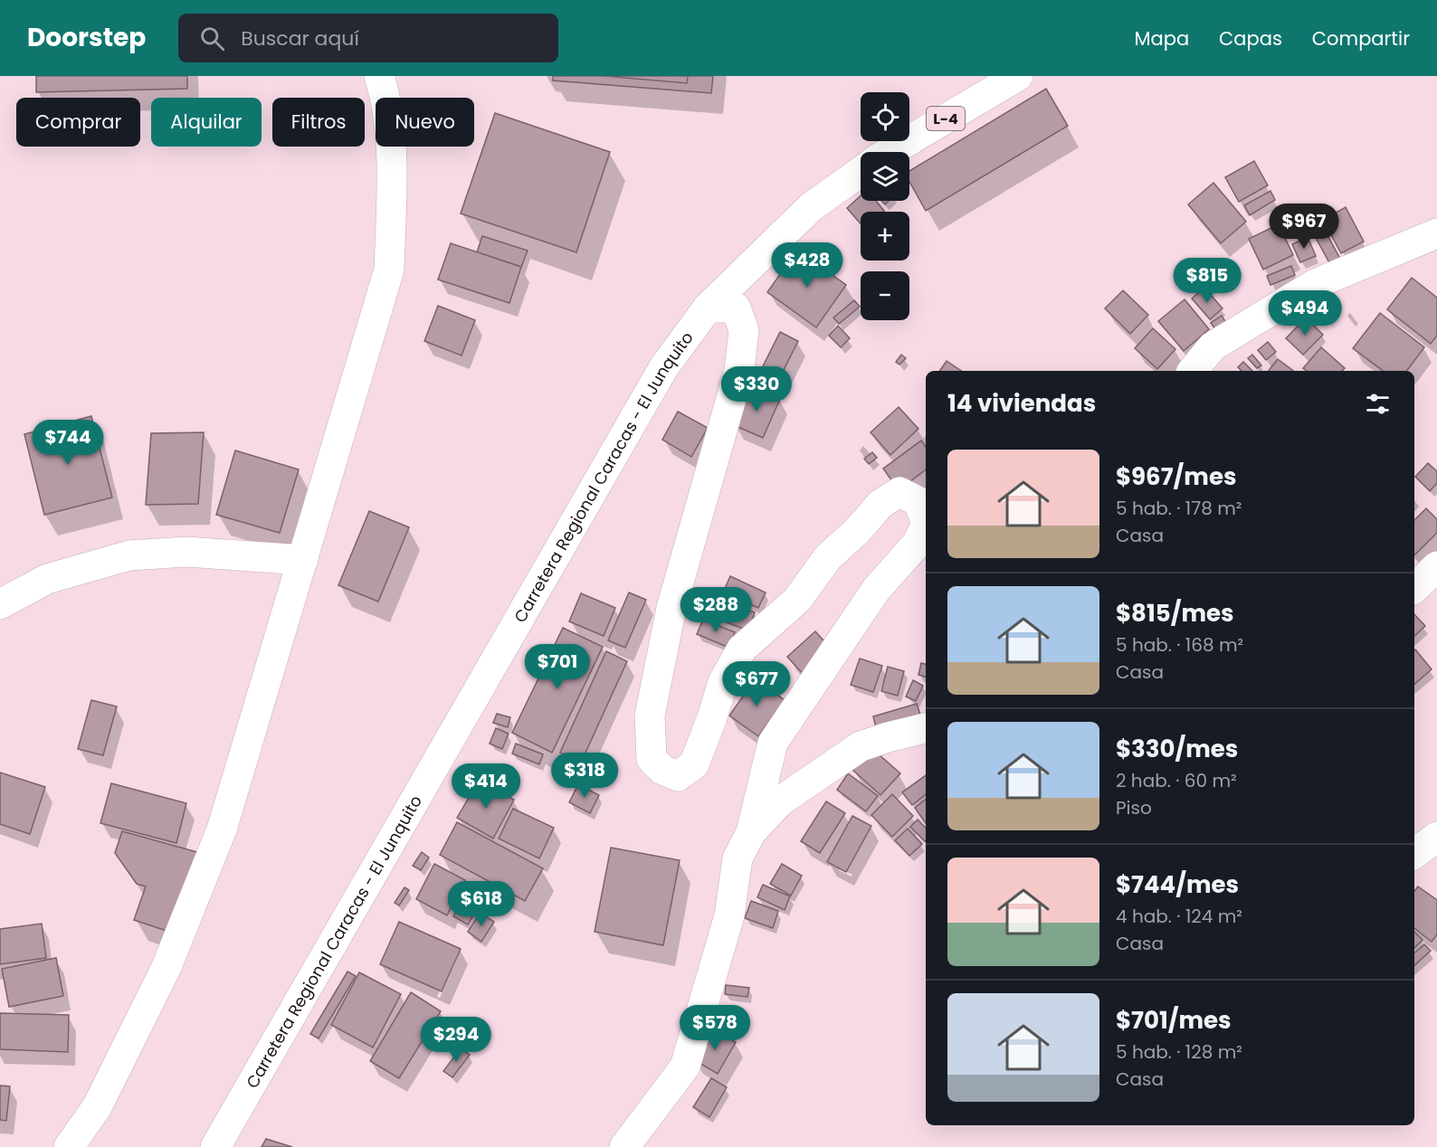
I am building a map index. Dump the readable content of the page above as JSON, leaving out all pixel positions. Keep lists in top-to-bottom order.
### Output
{
  "streets": {
    "street": ["L-4", "Carretera Regional Caracas - El Junquito"]
  },
  "page": {
    "header": "Doorstep",
    "search": "Buscar aquí",
    "nav": ["Mapa", "Capas", "Compartir"],
    "map_buttons": ["+", "−"],
    "chip": [
      "Comprar",
      "Alquilar",
      "Filtros",
      "Nuevo"
    ],
    "price": [
      "$967",
      "$428",
      "$815",
      "$494",
      "$330",
      "$744",
      "$288",
      "$701",
      "$677",
      "$318",
      "$414",
      "$618",
      "$578",
      "$294"
    ],
    "heading": "14 viviendas",
    "list": [
      {
        "name": "$967/mes",
        "note": "5 hab. · 178 m² · Casa"
      },
      {
        "name": "$815/mes",
        "note": "5 hab. · 168 m² · Casa"
      },
      {
        "name": "$330/mes",
        "note": "2 hab. · 60 m² · Piso"
      },
      {
        "name": "$744/mes",
        "note": "4 hab. · 124 m² · Casa"
      },
      {
        "name": "$701/mes",
        "note": "5 hab. · 128 m² · Casa"
      }
    ]
  }
}
